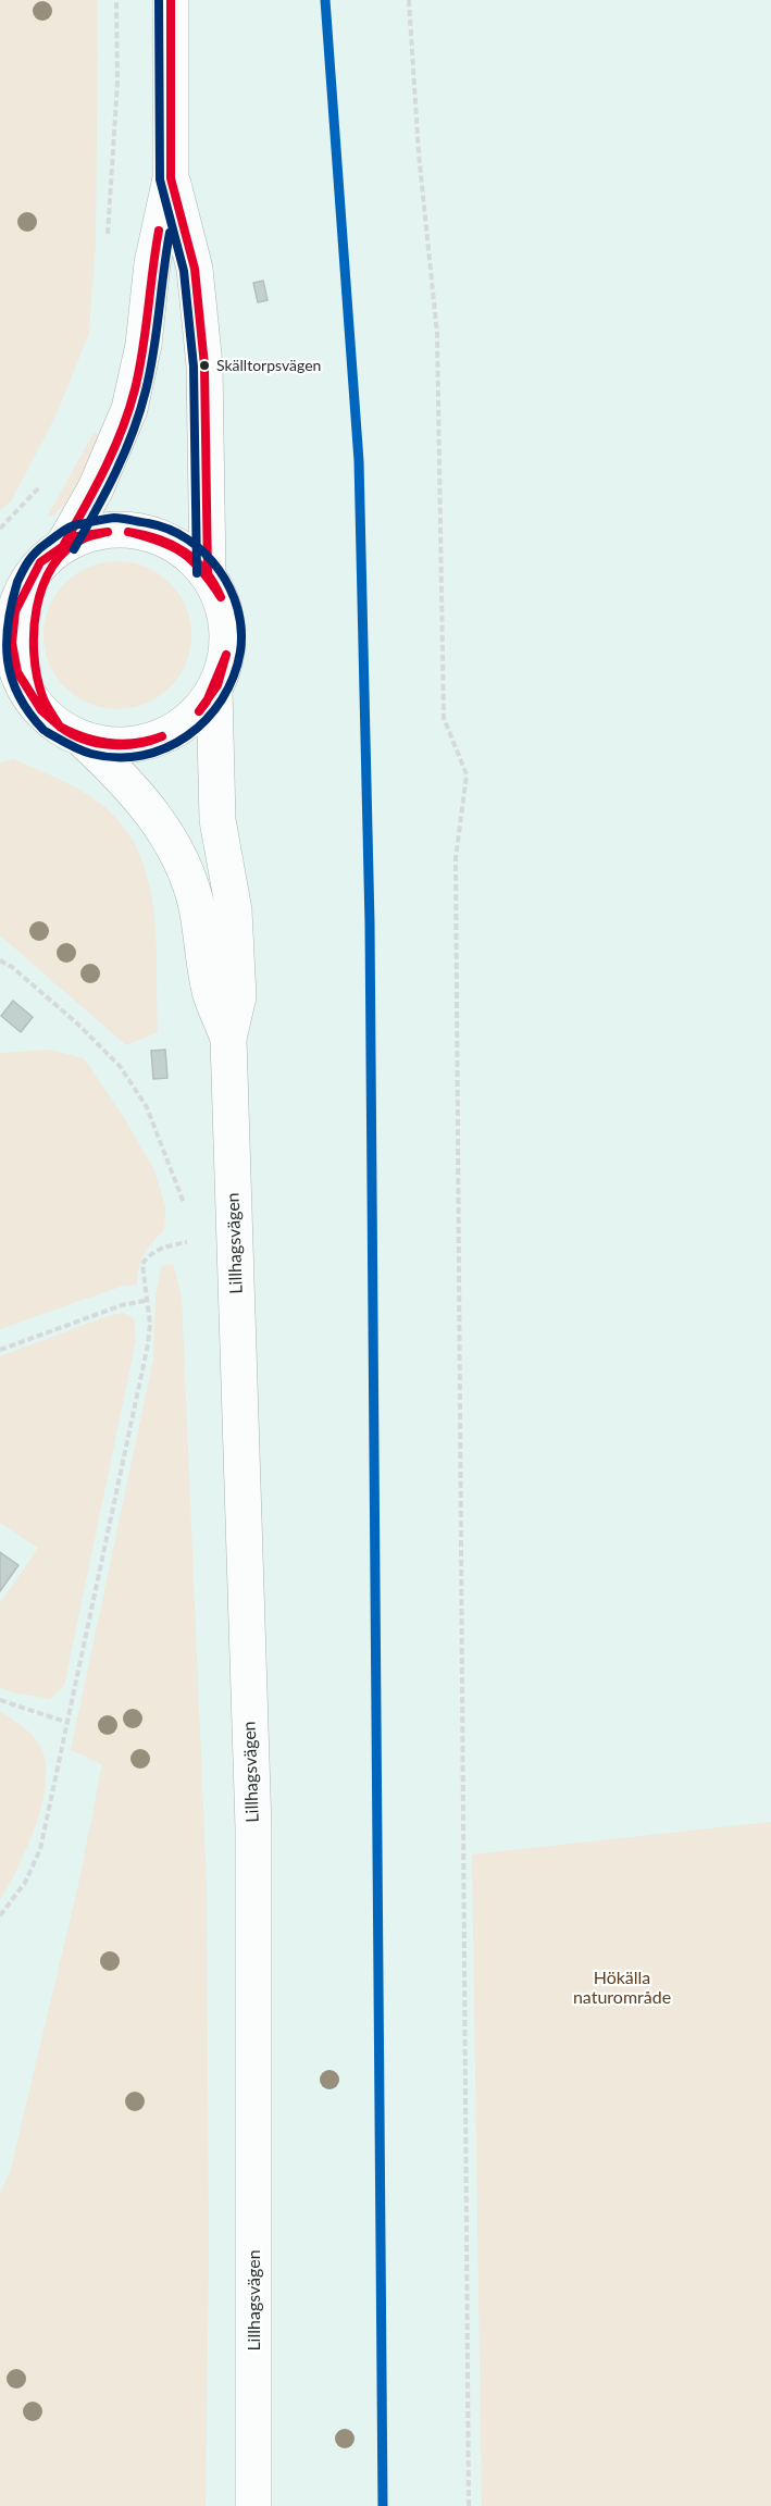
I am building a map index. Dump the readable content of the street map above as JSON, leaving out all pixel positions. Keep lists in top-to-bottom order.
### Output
{
  "streets": {
    "street": ["Lillhagsvägen"]
  },
  "parks": ["Hökälla naturområde"],
  "places": ["Skälltorpsvägen"]
}
